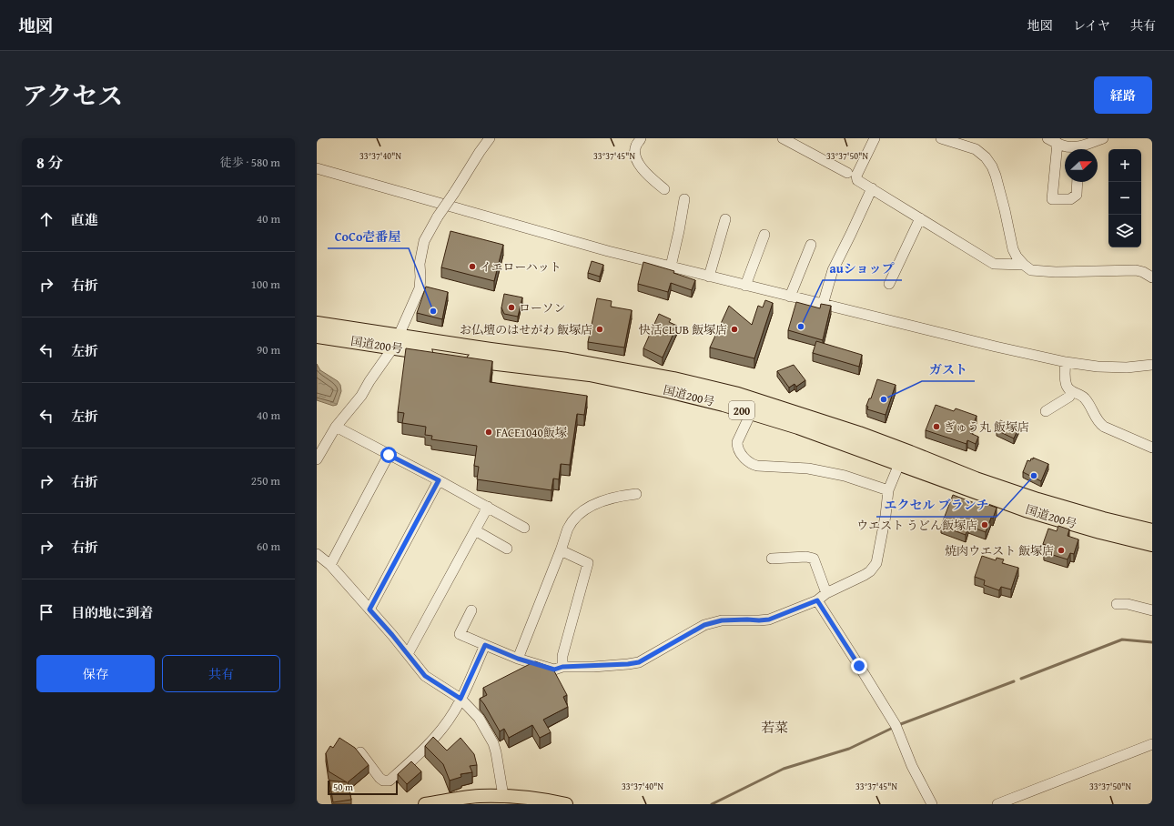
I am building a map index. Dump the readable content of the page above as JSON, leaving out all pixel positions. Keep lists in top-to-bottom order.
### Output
{
  "streets": {
    "highway": ["国道200号", "200"]
  },
  "districts": ["若菜"],
  "places": [
    "イエローハット",
    "ローソン",
    "CoCo壱番屋",
    "auショップ",
    "お仏壇のはせがわ 飯塚店",
    "快活CLUB 飯塚店",
    "ガスト",
    "ぎゅう丸 飯塚店",
    "FACE1040飯塚",
    "エクセル ブランチ",
    "ウエスト うどん飯塚店",
    "焼肉ウエスト 飯塚店"
  ],
  "scale_bar": "50 m",
  "north": "right",
  "page": {
    "header": "地図",
    "nav": ["地図", "レイヤ", "共有"],
    "title": "アクセス",
    "buttons": [
      "経路",
      ["保存", "共有"]
    ],
    "heading": ["8 分", "徒歩 · 580 m"],
    "map_buttons": ["+", "−"],
    "list": [
      ["直進", "40 m"],
      ["右折", "100 m"],
      ["左折", "90 m"],
      ["左折", "40 m"],
      ["右折", "250 m"],
      ["右折", "60 m"],
      "目的地に到着"
    ],
    "scale": "50 m"
  },
  "coordinates": ["33°37'40\"N", "33°37'45\"N", "33°37'50\"N"]
}
